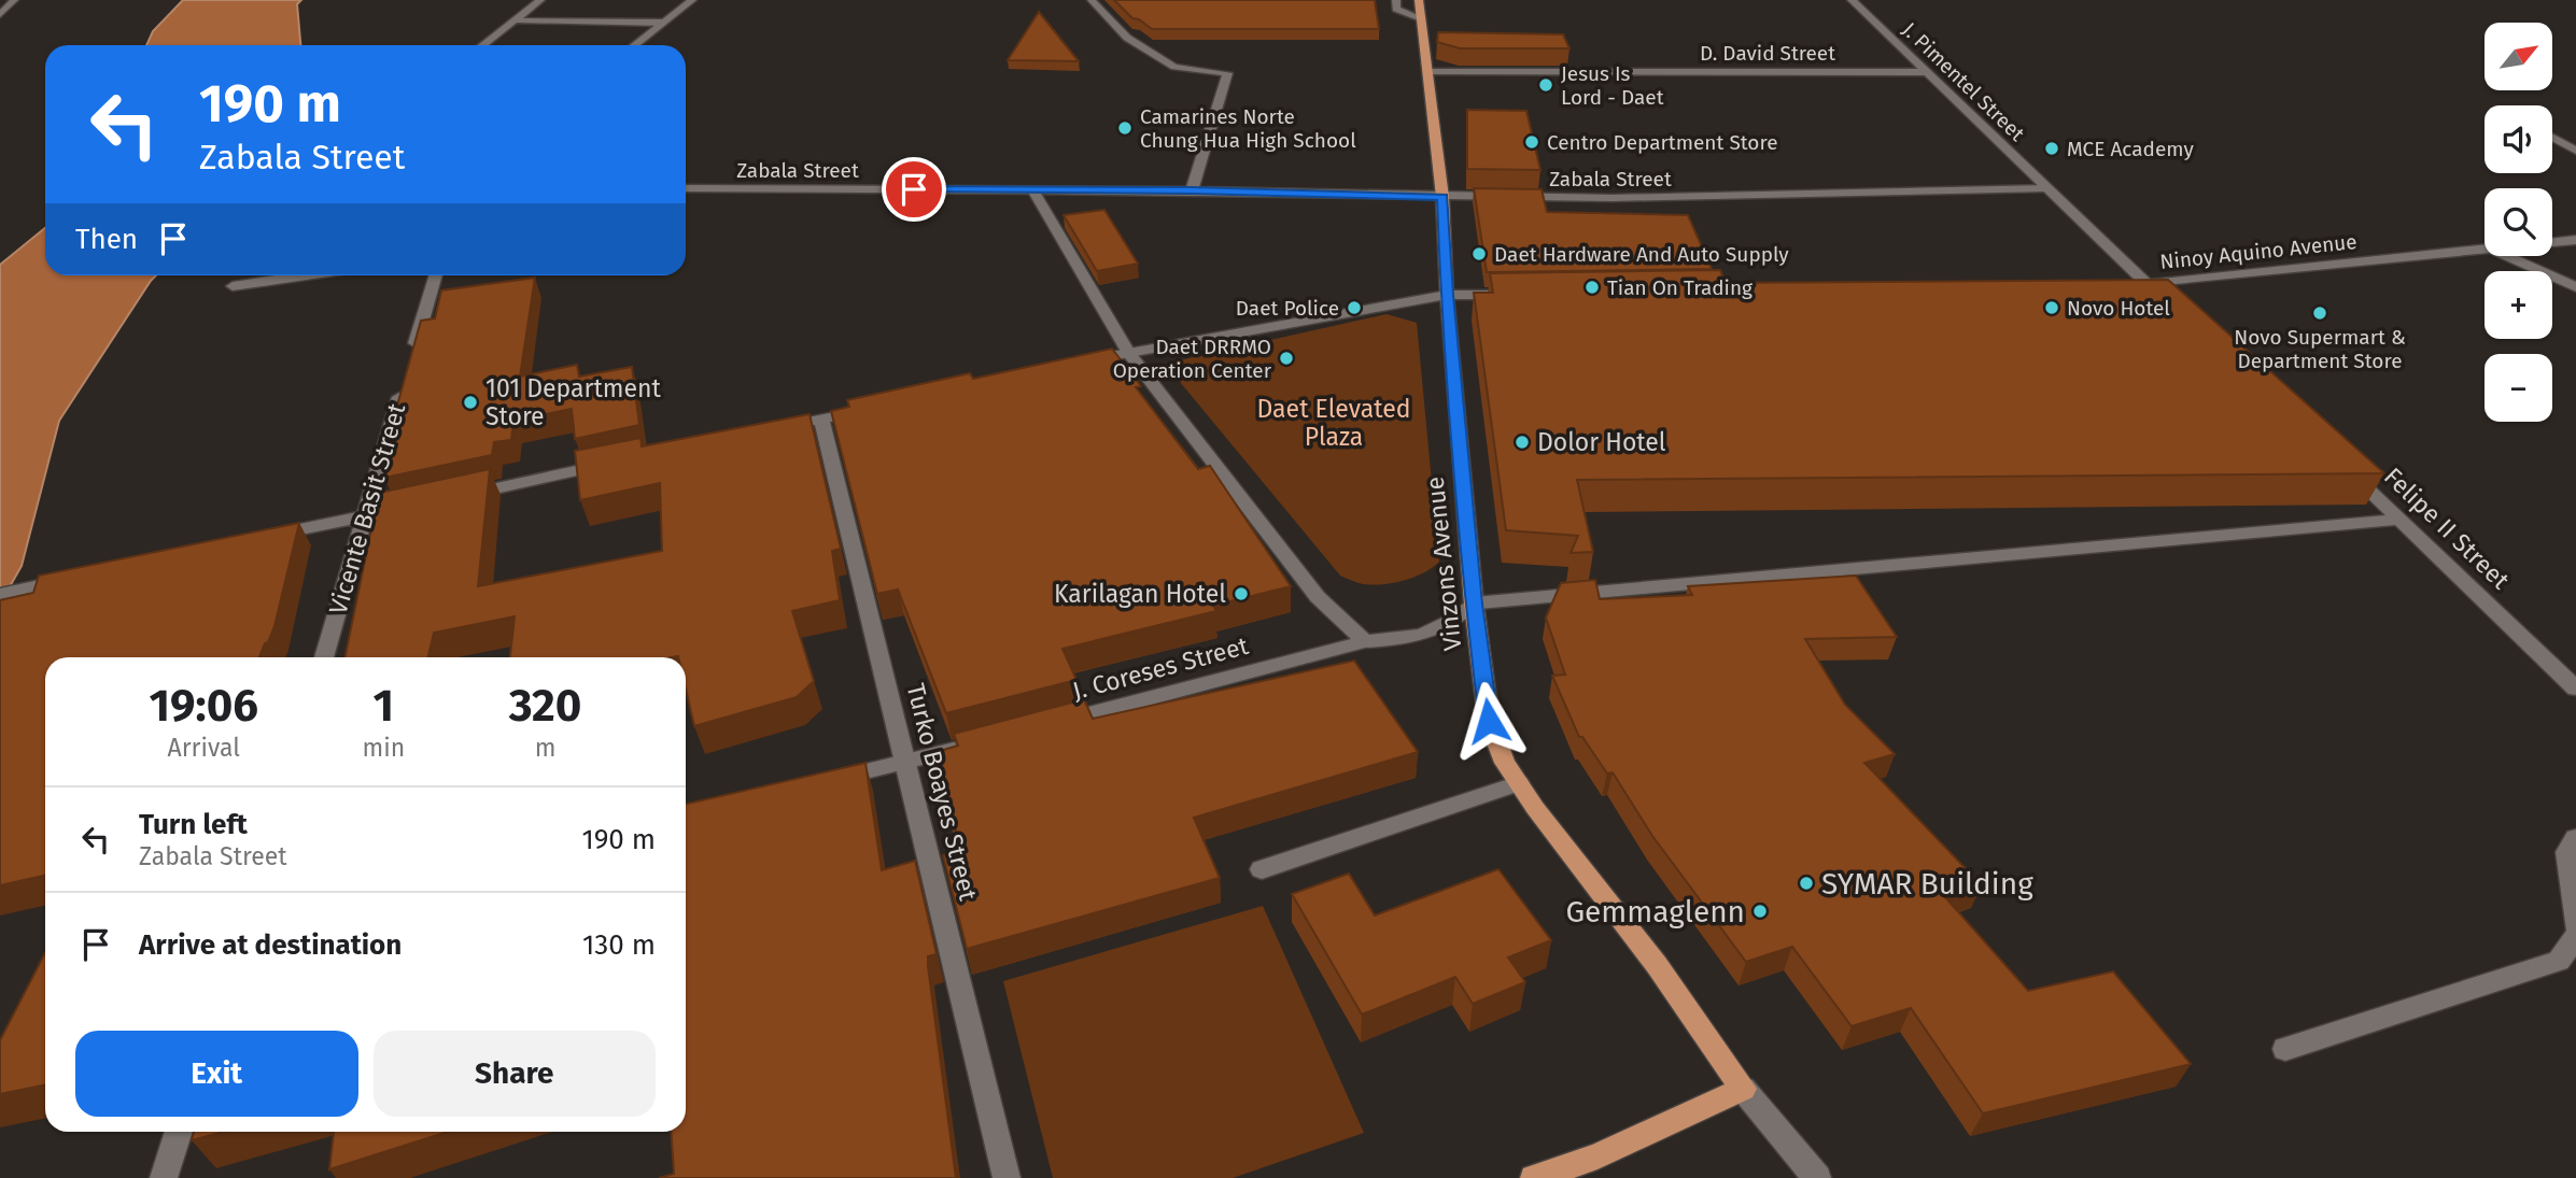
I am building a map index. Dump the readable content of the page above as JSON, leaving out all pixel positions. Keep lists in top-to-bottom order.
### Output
{
  "streets": {
    "main road": ["Vinzons Avenue"],
    "street": [
      "D. David Street",
      "J. Pimentel Street",
      "Zabala Street",
      "Ninoy Aquino Avenue",
      "Vicente Basit Street",
      "Felipe II Street",
      "J. Coreses Street",
      "Turko Boayes Street"
    ]
  },
  "crossings": [
    ["D. David Street", "J. Pimentel Street"],
    ["D. David Street", "Vinzons Avenue"],
    ["J. Pimentel Street", "Zabala Street"],
    ["J. Pimentel Street", "Ninoy Aquino Avenue"],
    ["Zabala Street", "Vinzons Avenue"],
    ["Vinzons Avenue", "J. Coreses Street"]
  ],
  "parks": ["Daet Elevated Plaza"],
  "places": [
    "Jesus Is Lord - Daet",
    "Camarines Norte Chung Hua High School",
    "Centro Department Store",
    "MCE Academy",
    "Daet Hardware And Auto Supply",
    "Tian On Trading",
    "Daet Police",
    "Novo Hotel",
    "Novo Supermart & Department Store",
    "Daet DRRMO Operation Center",
    "101 Department Store",
    "Dolor Hotel",
    "Karilagan Hotel",
    "SYMAR Building",
    "Gemmaglenn"
  ],
  "north": "top right",
  "page": {
    "map_buttons": ["+", "−"],
    "turn": ["190 m", "Zabala Street"],
    "then": "Then",
    "eta": [
      "19:06",
      "Arrival",
      "1",
      "min",
      "320",
      "m"
    ],
    "list": [
      {
        "name": "Turn left",
        "note": "Zabala Street",
        "value": "190 m"
      },
      {
        "name": "Arrive at destination",
        "value": "130 m"
      }
    ],
    "buttons": ["Exit", "Share"]
  }
}
